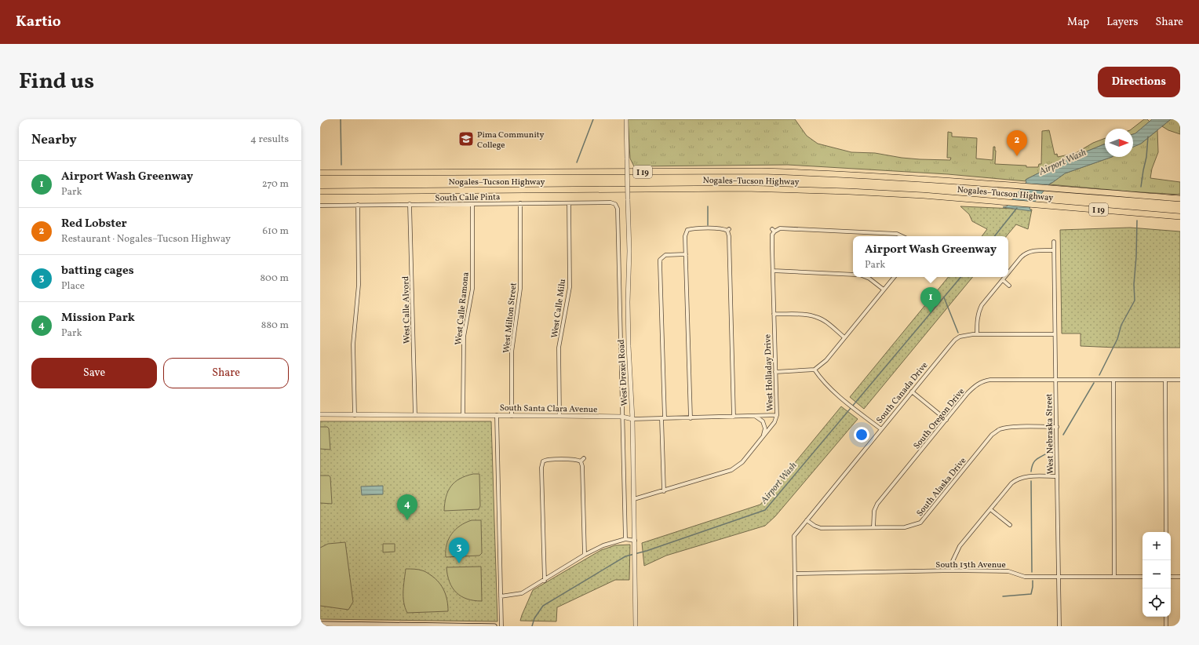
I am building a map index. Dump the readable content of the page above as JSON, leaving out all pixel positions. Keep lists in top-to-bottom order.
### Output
{
  "streets": {
    "highway": ["I 19", "Nogales–Tucson Highway"],
    "street": [
      "South Calle Pinta",
      "West Calle Ramona",
      "West Calle Milu",
      "West Calle Alvord",
      "West Milton Street",
      "West Drexel Road",
      "West Holladay Drive",
      "South Canada Drive",
      "South Santa Clara Avenue",
      "South Oregon Drive",
      "West Nebraska Street",
      "South Alaska Drive",
      "South 13th Avenue"
    ]
  },
  "crossings": [
    ["South Calle Pinta", "West Calle Ramona"],
    ["South Calle Pinta", "West Calle Milu"],
    ["South Calle Pinta", "West Calle Alvord"],
    ["South Calle Pinta", "West Milton Street"],
    ["South Calle Pinta", "West Drexel Road"],
    ["West Calle Ramona", "South Santa Clara Avenue"],
    ["West Calle Milu", "South Santa Clara Avenue"],
    ["West Calle Alvord", "South Santa Clara Avenue"],
    ["West Milton Street", "South Santa Clara Avenue"],
    ["West Drexel Road", "West Holladay Drive"],
    ["West Drexel Road", "South Santa Clara Avenue"],
    ["West Holladay Drive", "South Santa Clara Avenue"],
    ["South Canada Drive", "West Nebraska Street"],
    ["South Canada Drive", "South Alaska Drive"],
    ["South Canada Drive", "South 13th Avenue"],
    ["South Oregon Drive", "West Nebraska Street"],
    ["South Oregon Drive", "South Alaska Drive"],
    ["West Nebraska Street", "South Alaska Drive"],
    ["West Nebraska Street", "South 13th Avenue"]
  ],
  "water": ["Airport Wash"],
  "places": {
    "school or university": ["Pima Community College"]
  },
  "north": "right",
  "page": {
    "header": "Kartio",
    "nav": ["Map", "Layers", "Share"],
    "title": "Find us",
    "buttons": [
      "Directions",
      ["Save", "Share"]
    ],
    "heading": ["Nearby", "4 results"],
    "pins": [
      "2",
      "1",
      "4",
      "3"
    ],
    "list": [
      {
        "mark": "1",
        "name": "Airport Wash Greenway",
        "note": "Park",
        "value": "270 m"
      },
      {
        "mark": "2",
        "name": "Red Lobster",
        "note": "Restaurant · Nogales–Tucson Highway",
        "value": "610 m"
      },
      {
        "mark": "3",
        "name": "batting cages",
        "note": "Place",
        "value": "800 m"
      },
      {
        "mark": "4",
        "name": "Mission Park",
        "note": "Park",
        "value": "880 m"
      }
    ],
    "popup": ["Airport Wash Greenway", "Park"],
    "map_buttons": ["+", "−"]
  }
}
